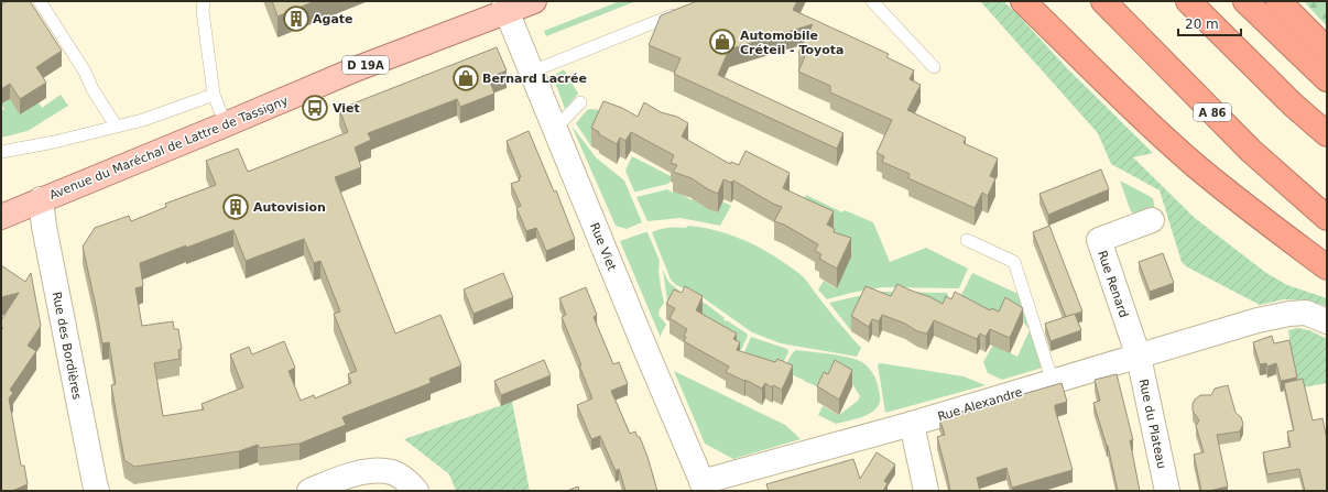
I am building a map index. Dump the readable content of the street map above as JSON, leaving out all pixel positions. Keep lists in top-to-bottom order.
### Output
{
  "streets": {
    "highway": ["A 86"],
    "main road": ["D 19A", "Avenue du Maréchal de Lattre de Tassigny"],
    "street": [
      "Rue Viet",
      "Rue Renard",
      "Rue des Bordières",
      "Rue Alexandre",
      "Rue du Plateau"
    ]
  },
  "crossings": [
    ["Avenue du Maréchal de Lattre de Tassigny", "Rue Viet"],
    ["Avenue du Maréchal de Lattre de Tassigny", "Rue des Bordières"],
    ["Rue Viet", "Rue Alexandre"],
    ["Rue Renard", "Rue Alexandre"],
    ["Rue Renard", "Rue du Plateau"],
    ["Rue Alexandre", "Rue du Plateau"]
  ],
  "places": {
    "building": ["Agate", "Autovision"],
    "shop": ["Automobile Créteil - Toyota", "Bernard Lacrée"],
    "bus stop": ["Viet"]
  },
  "scale_bar": "20 m"
}
